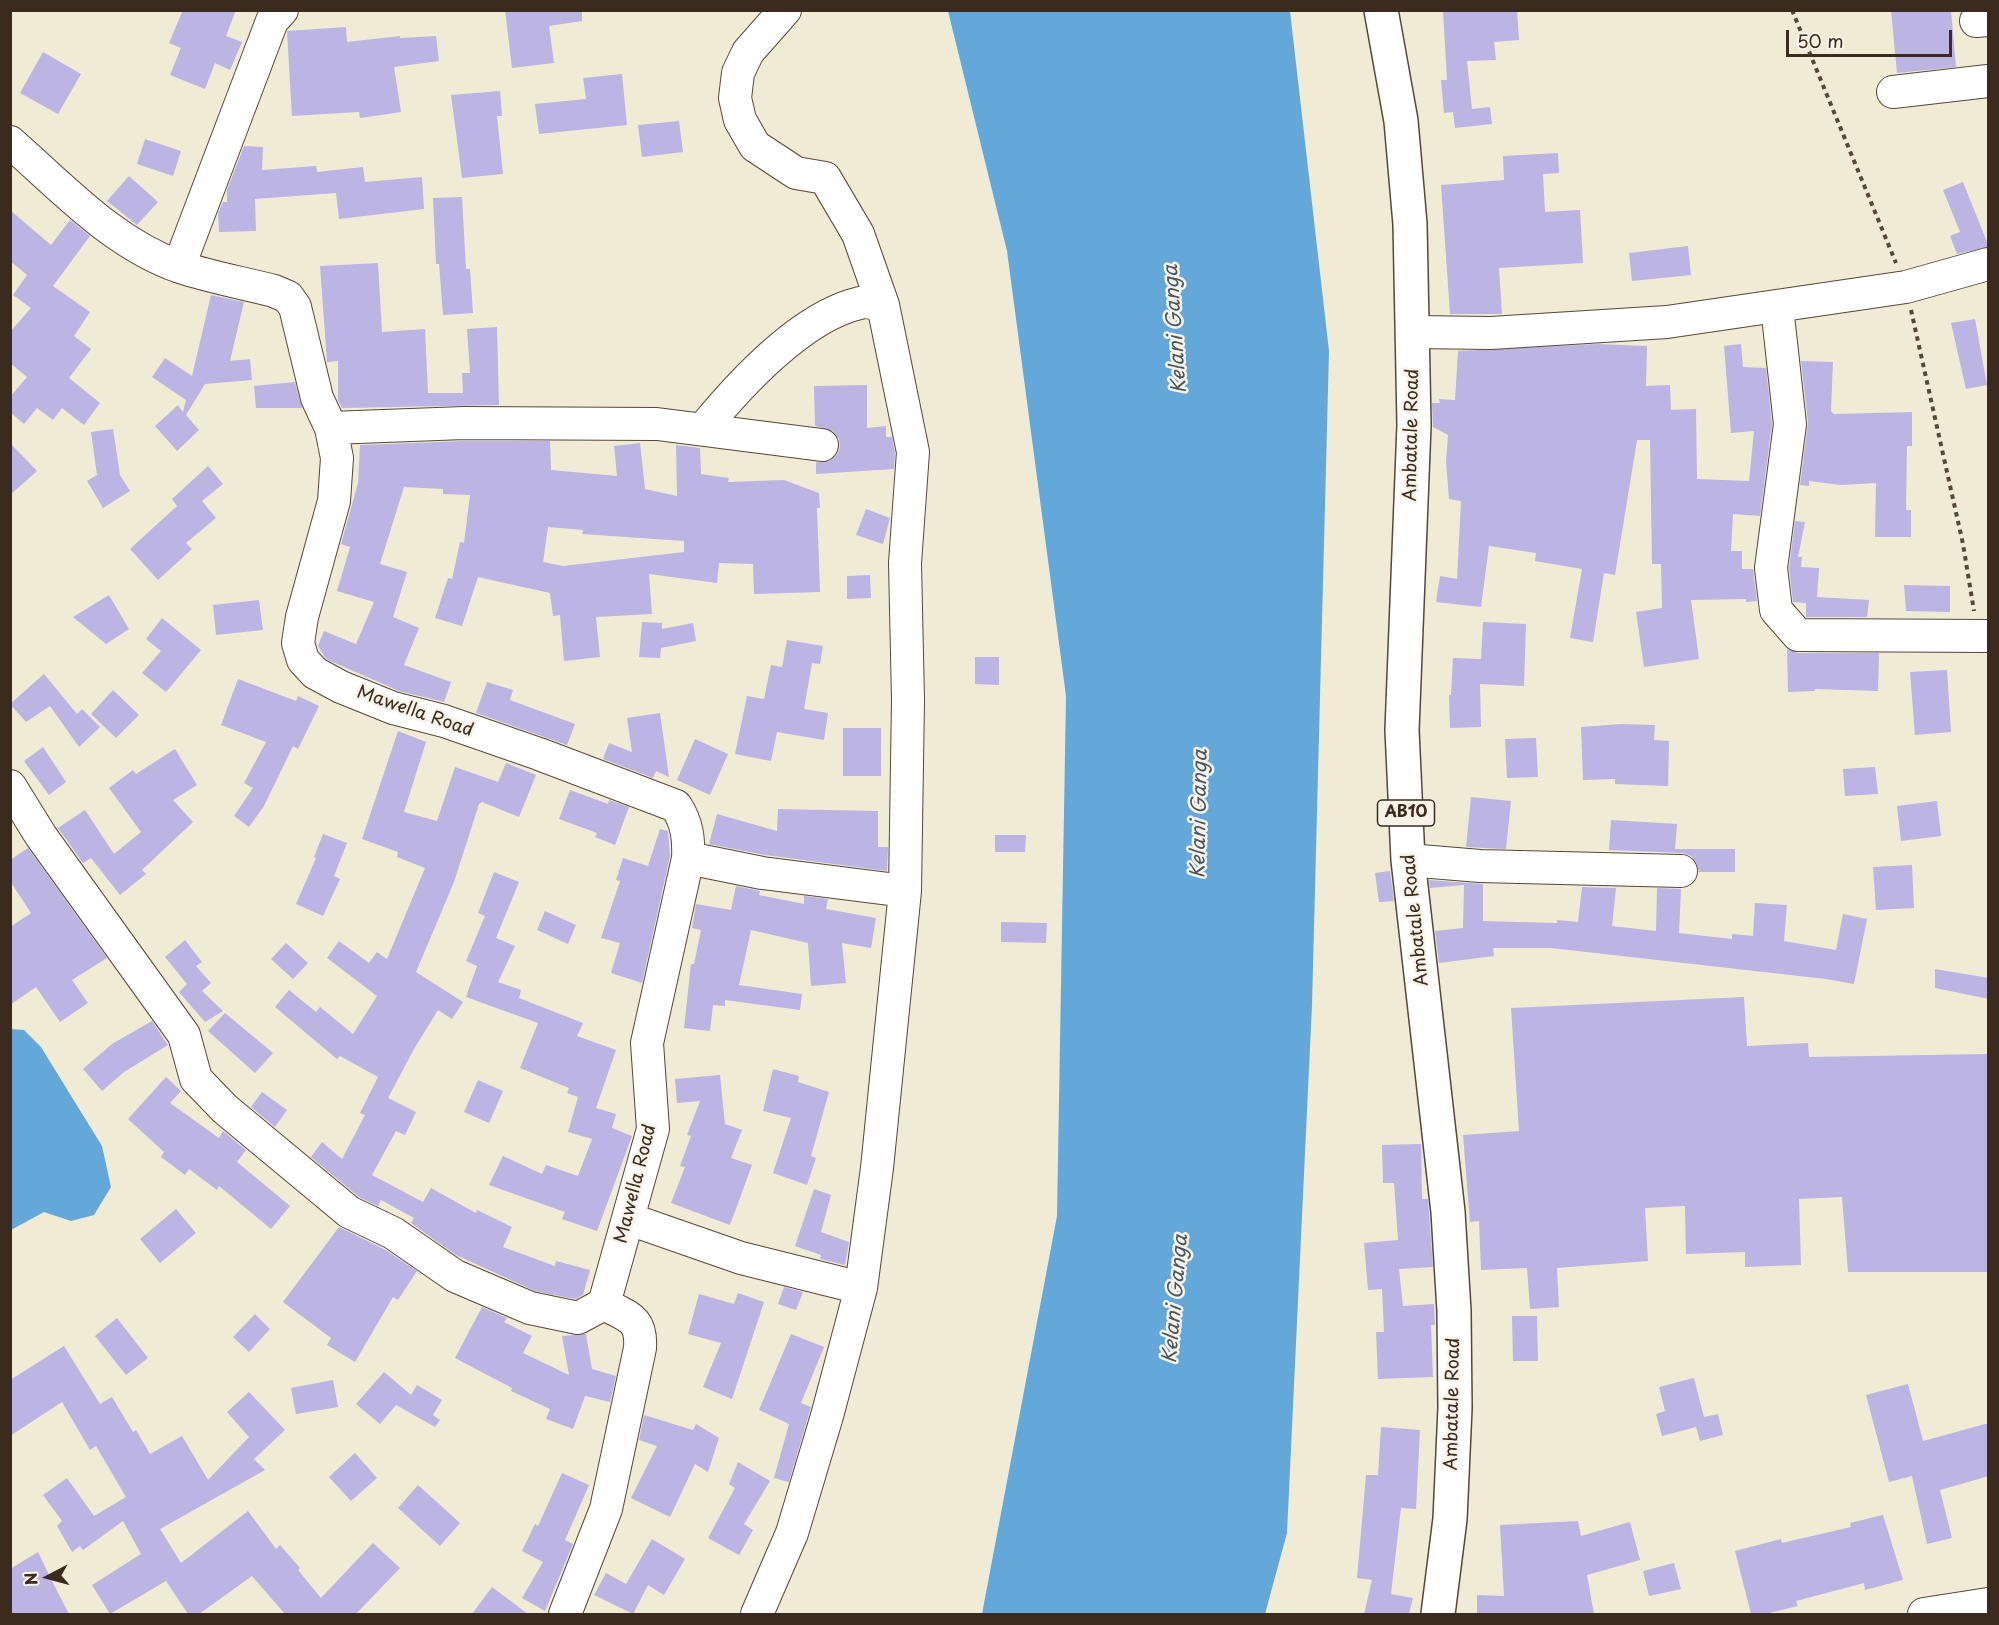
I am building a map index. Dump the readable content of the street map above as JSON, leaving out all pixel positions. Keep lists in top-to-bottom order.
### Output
{
  "streets": {
    "main road": ["Ambatale Road", "AB10"],
    "street": ["Mawella Road"]
  },
  "water": ["Kelani Ganga"],
  "scale_bar": "50 m",
  "north": "left"
}
